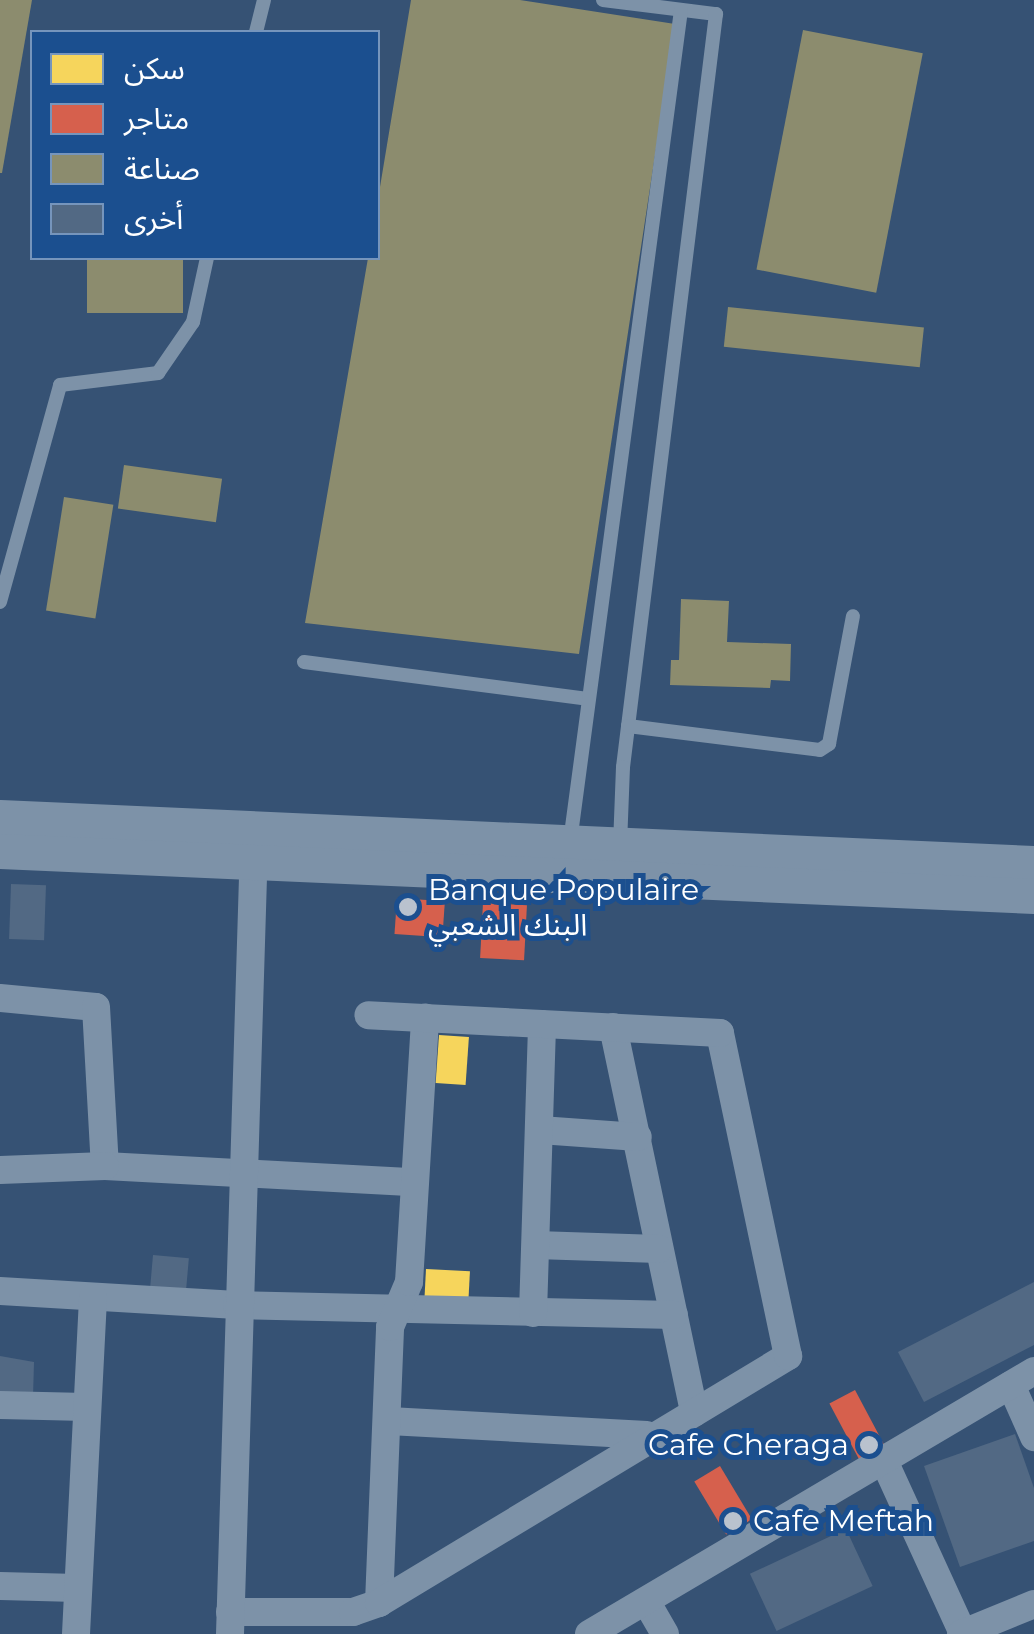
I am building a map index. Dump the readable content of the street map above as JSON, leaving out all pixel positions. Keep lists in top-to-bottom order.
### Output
{
  "places": ["Banque Populaire البنك الشعبي", "Cafe Cheraga", "Cafe Meftah"],
  "legend": [
    "سكن",
    "متاجر",
    "صناعة",
    "أخرى"
  ]
}
